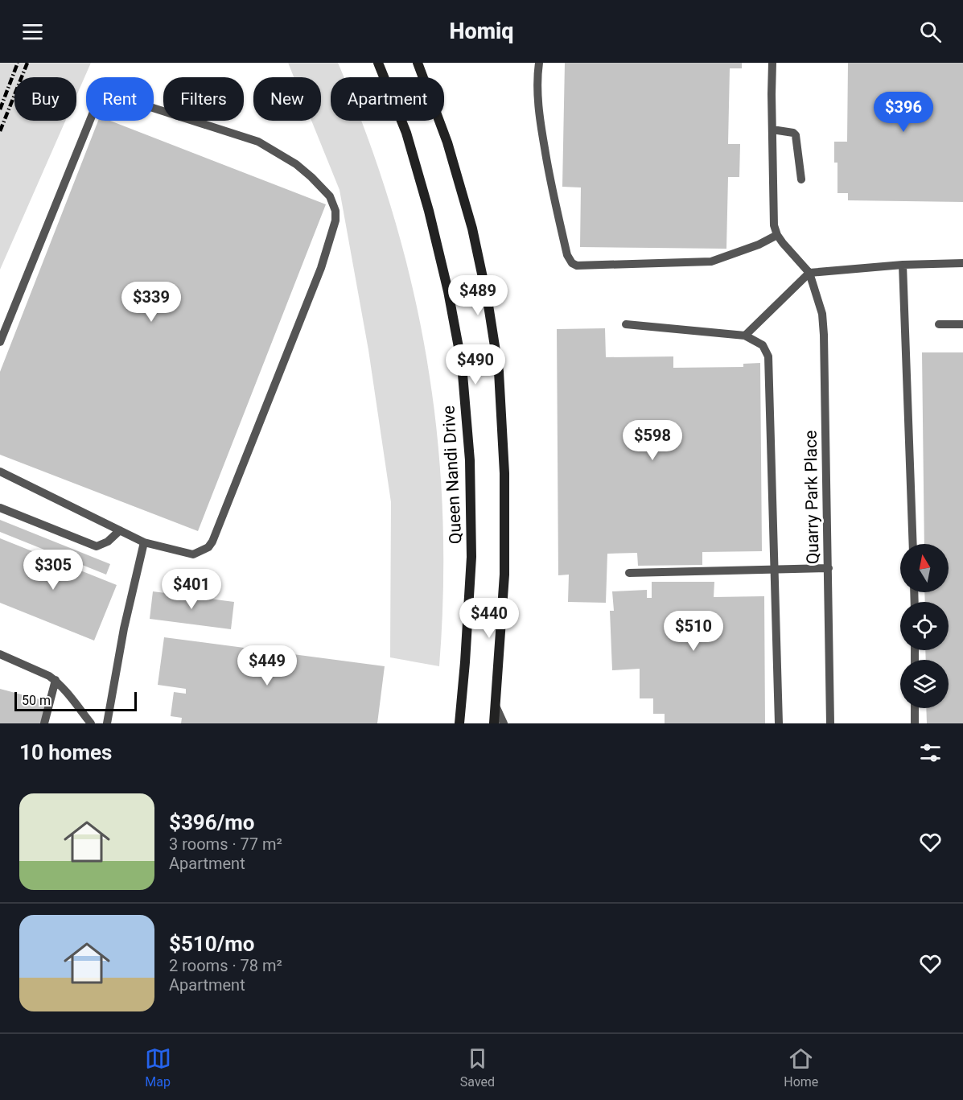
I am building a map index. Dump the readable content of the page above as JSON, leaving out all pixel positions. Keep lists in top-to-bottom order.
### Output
{
  "streets": {
    "main road": ["Queen Nandi Drive"],
    "lane": ["Quarry Park Place"]
  },
  "scale_bar": "50 m",
  "north": "top",
  "page": {
    "header": "Homiq",
    "chip": [
      "Buy",
      "Rent",
      "Filters",
      "New",
      "Apartment"
    ],
    "price": [
      "$396",
      "$489",
      "$339",
      "$490",
      "$598",
      "$305",
      "$401",
      "$440",
      "$510",
      "$449"
    ],
    "scale": "50 m",
    "heading": "10 homes",
    "list": [
      {
        "name": "$396/mo",
        "note": "3 rooms · 77 m² · Apartment"
      },
      {
        "name": "$510/mo",
        "note": "2 rooms · 78 m² · Apartment"
      }
    ],
    "tabs": ["Map", "Saved", "Home"]
  }
}
